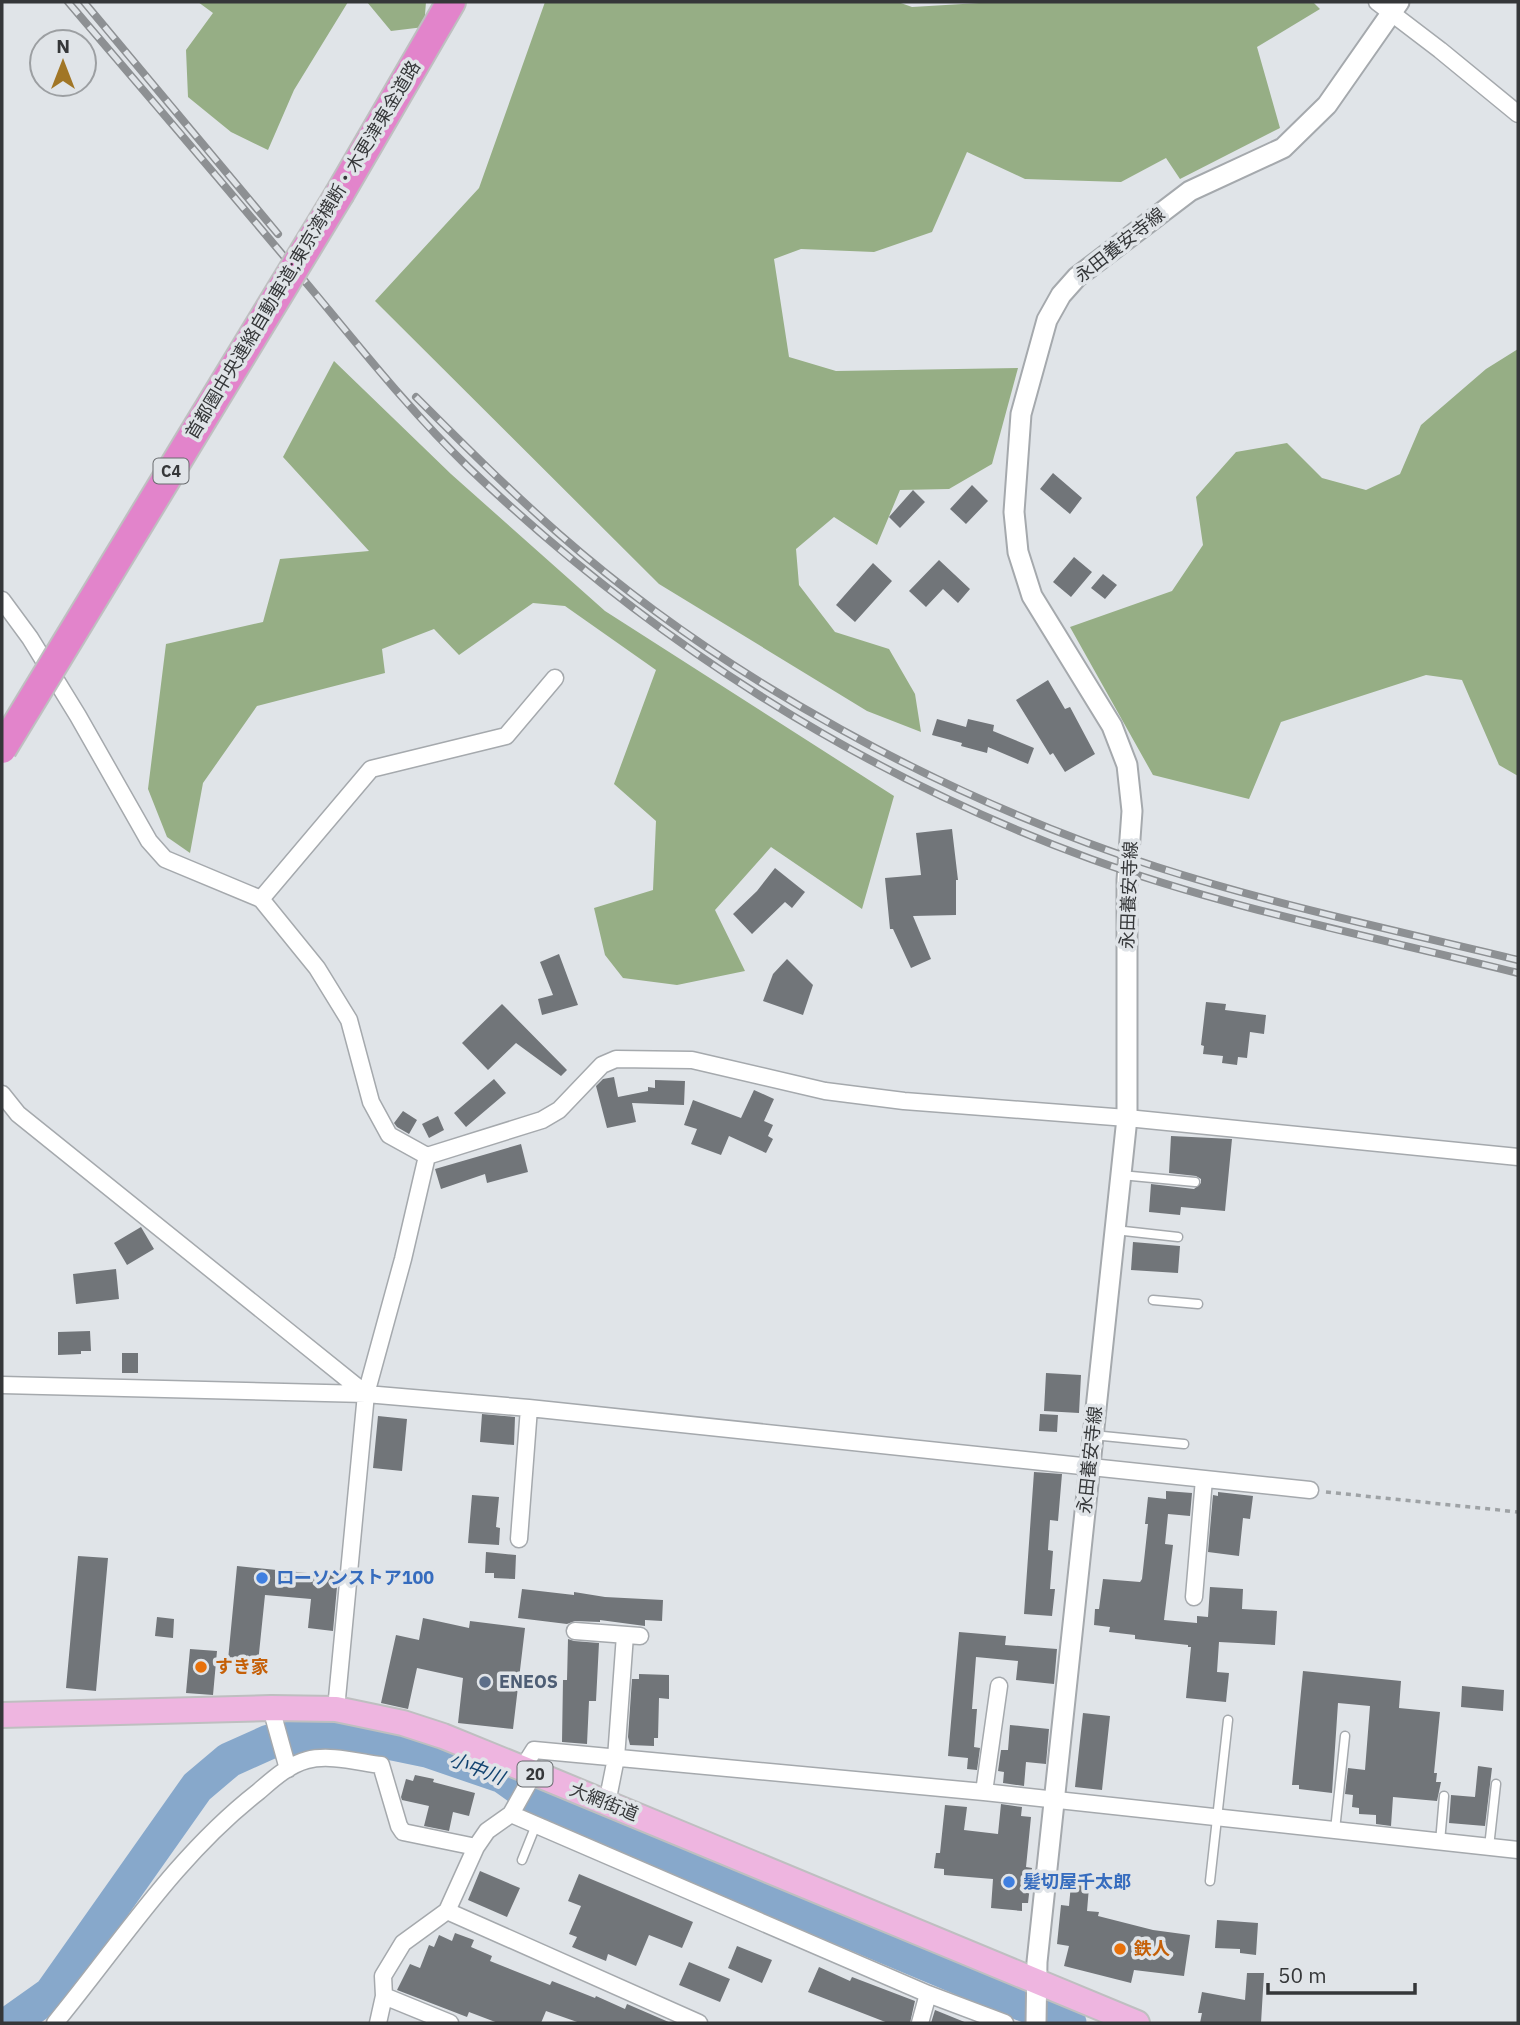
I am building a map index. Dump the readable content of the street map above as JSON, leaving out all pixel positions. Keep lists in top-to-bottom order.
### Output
{
  "streets": {
    "highway": ["首都圏中央連絡自動車道;東京湾横断・木更津東金道路", "C4"],
    "main road": ["20", "大網街道"],
    "street": ["永田養安寺線"]
  },
  "crossings": [
    ["永田養安寺線", "大網街道"]
  ],
  "water": ["小中川"],
  "places": [
    "ローソンストア100",
    "すき家",
    "ENEOS",
    "髪切屋千太郎",
    "鉄人"
  ],
  "scale_bar": "50 m",
  "north": "top"
}
